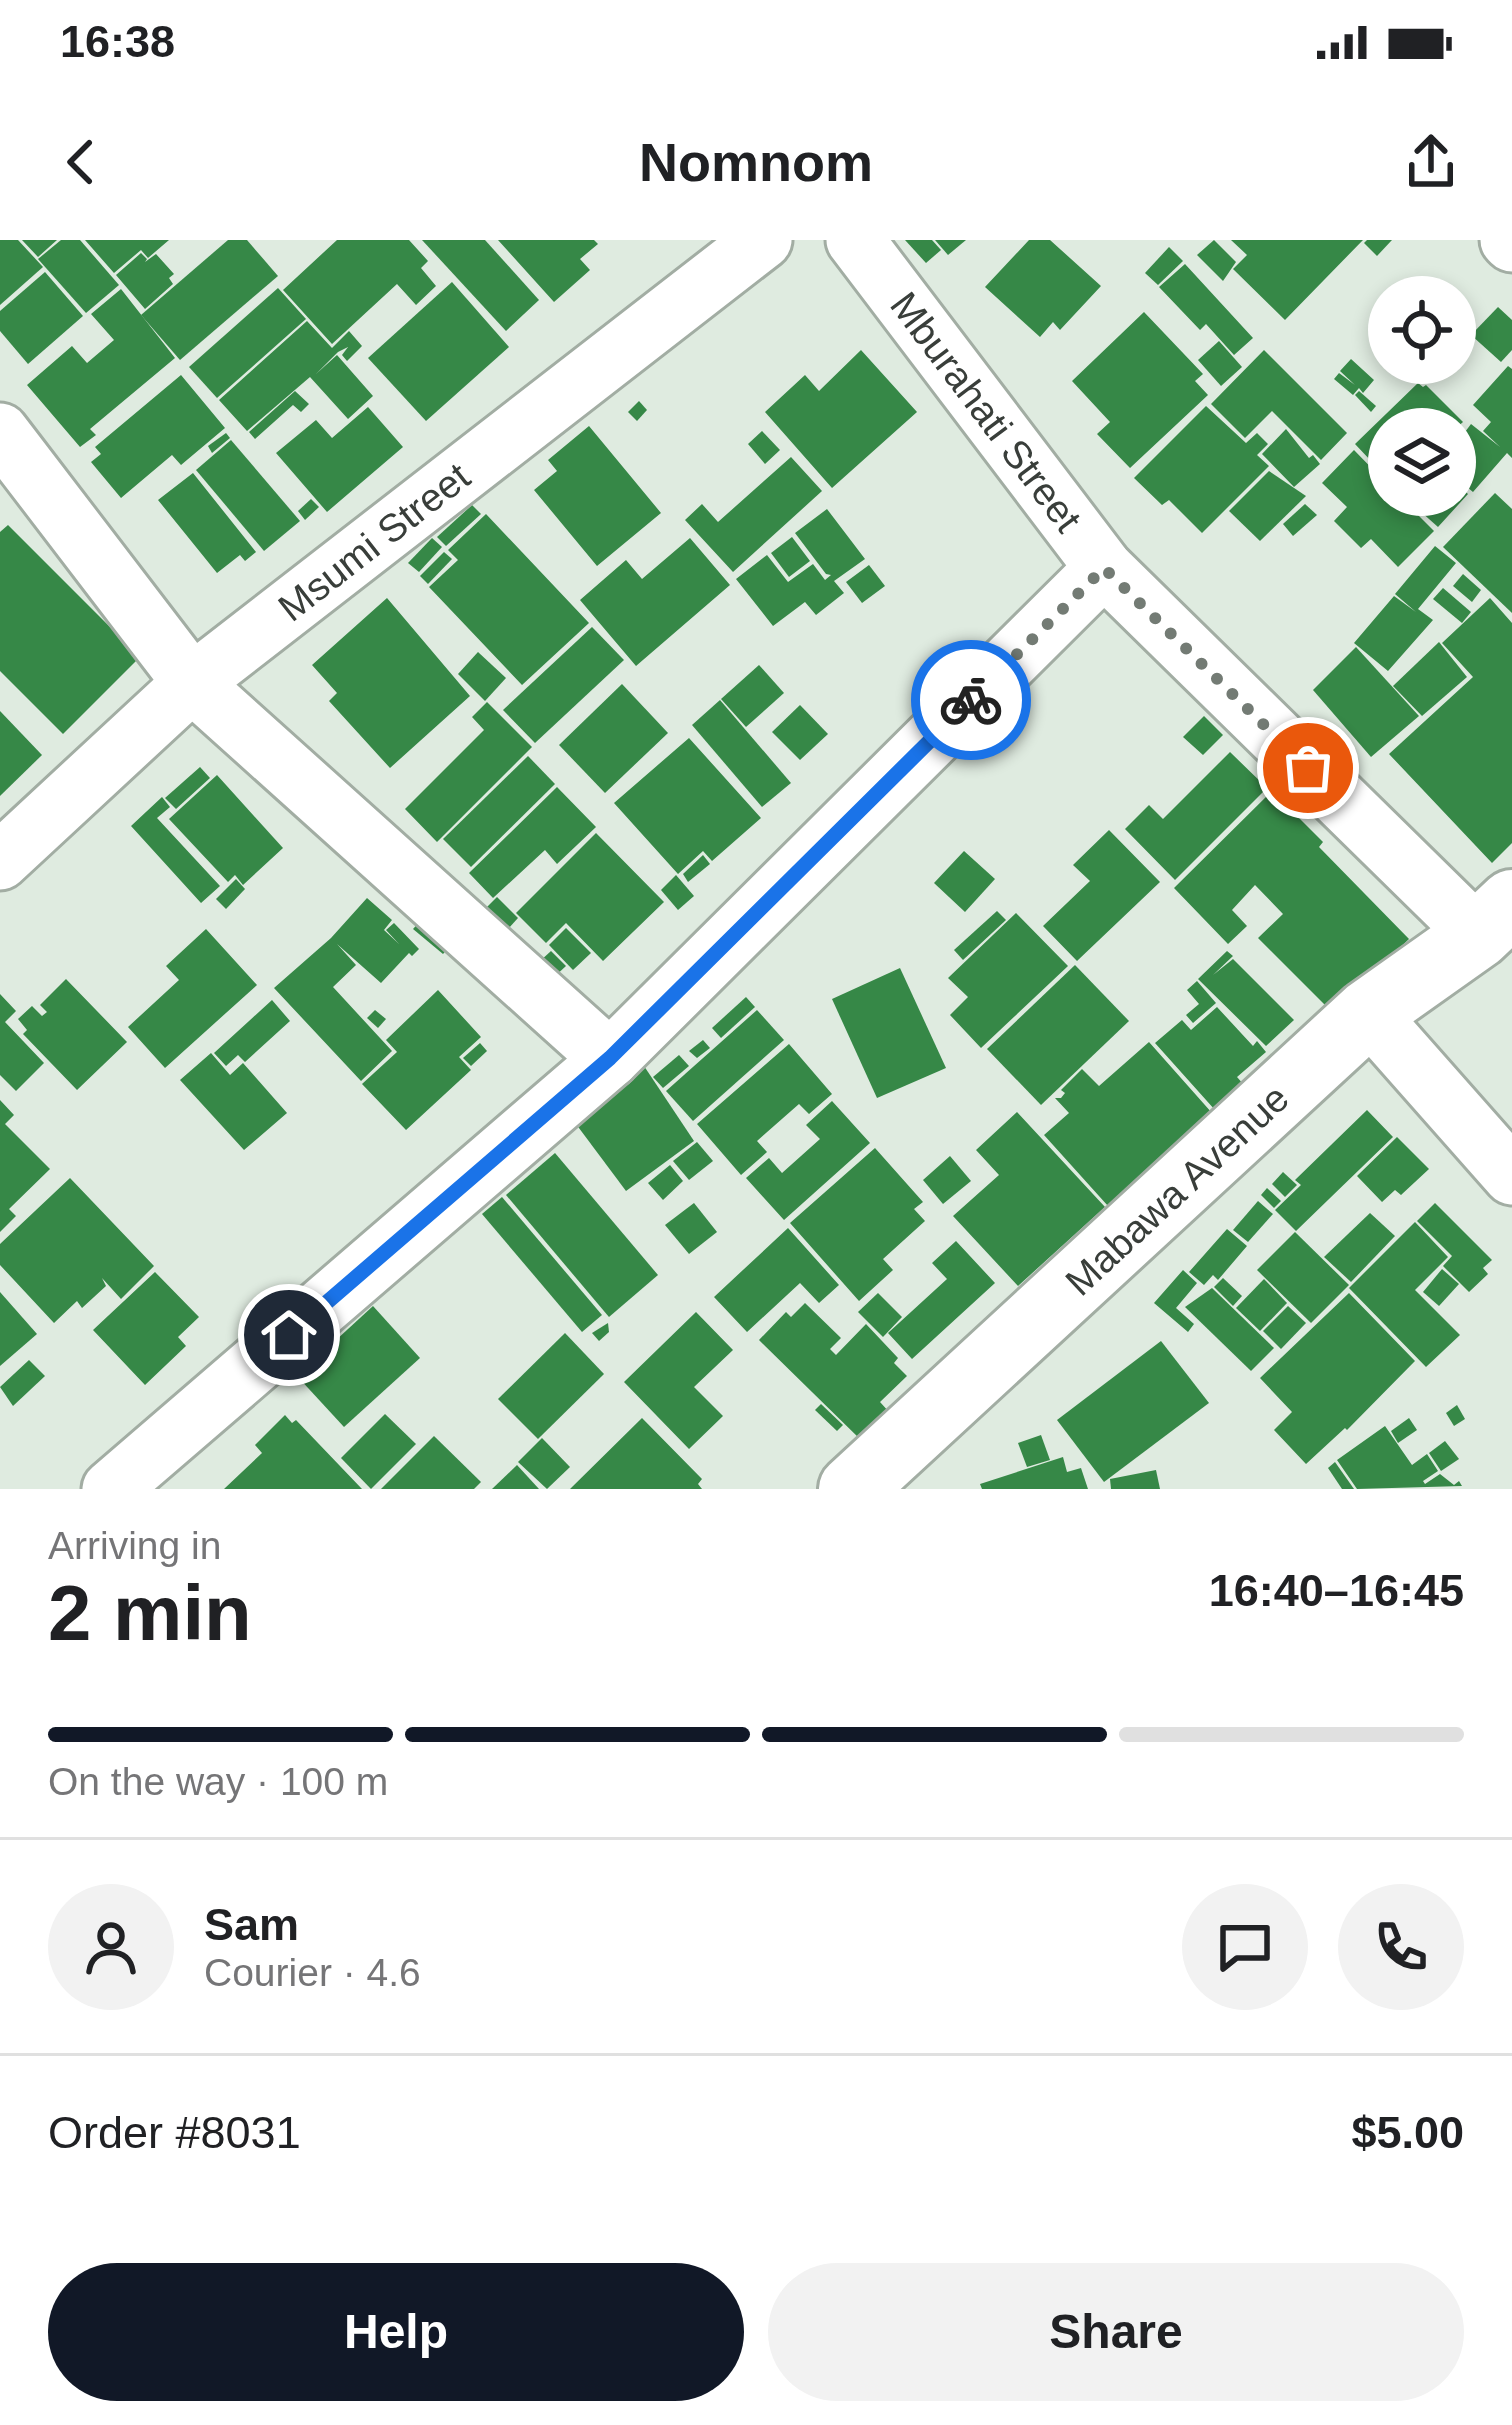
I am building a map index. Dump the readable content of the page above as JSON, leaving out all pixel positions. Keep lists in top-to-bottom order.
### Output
{
  "streets": {
    "street": ["Mburahati Street", "Msumi Street", "Mabawa Avenue"]
  },
  "crossings": [
    ["Mburahati Street", "Mabawa Avenue"]
  ],
  "page": {
    "status": "16:38",
    "header": "Nomnom",
    "heading": ["2 min", "Arriving in", "16:40–16:45"],
    "panel": [
      "Sam",
      "Courier · 4.6",
      "Order #8031",
      "$5.00"
    ],
    "bar": "On the way · 100 m",
    "buttons": ["Help", "Share"]
  }
}
